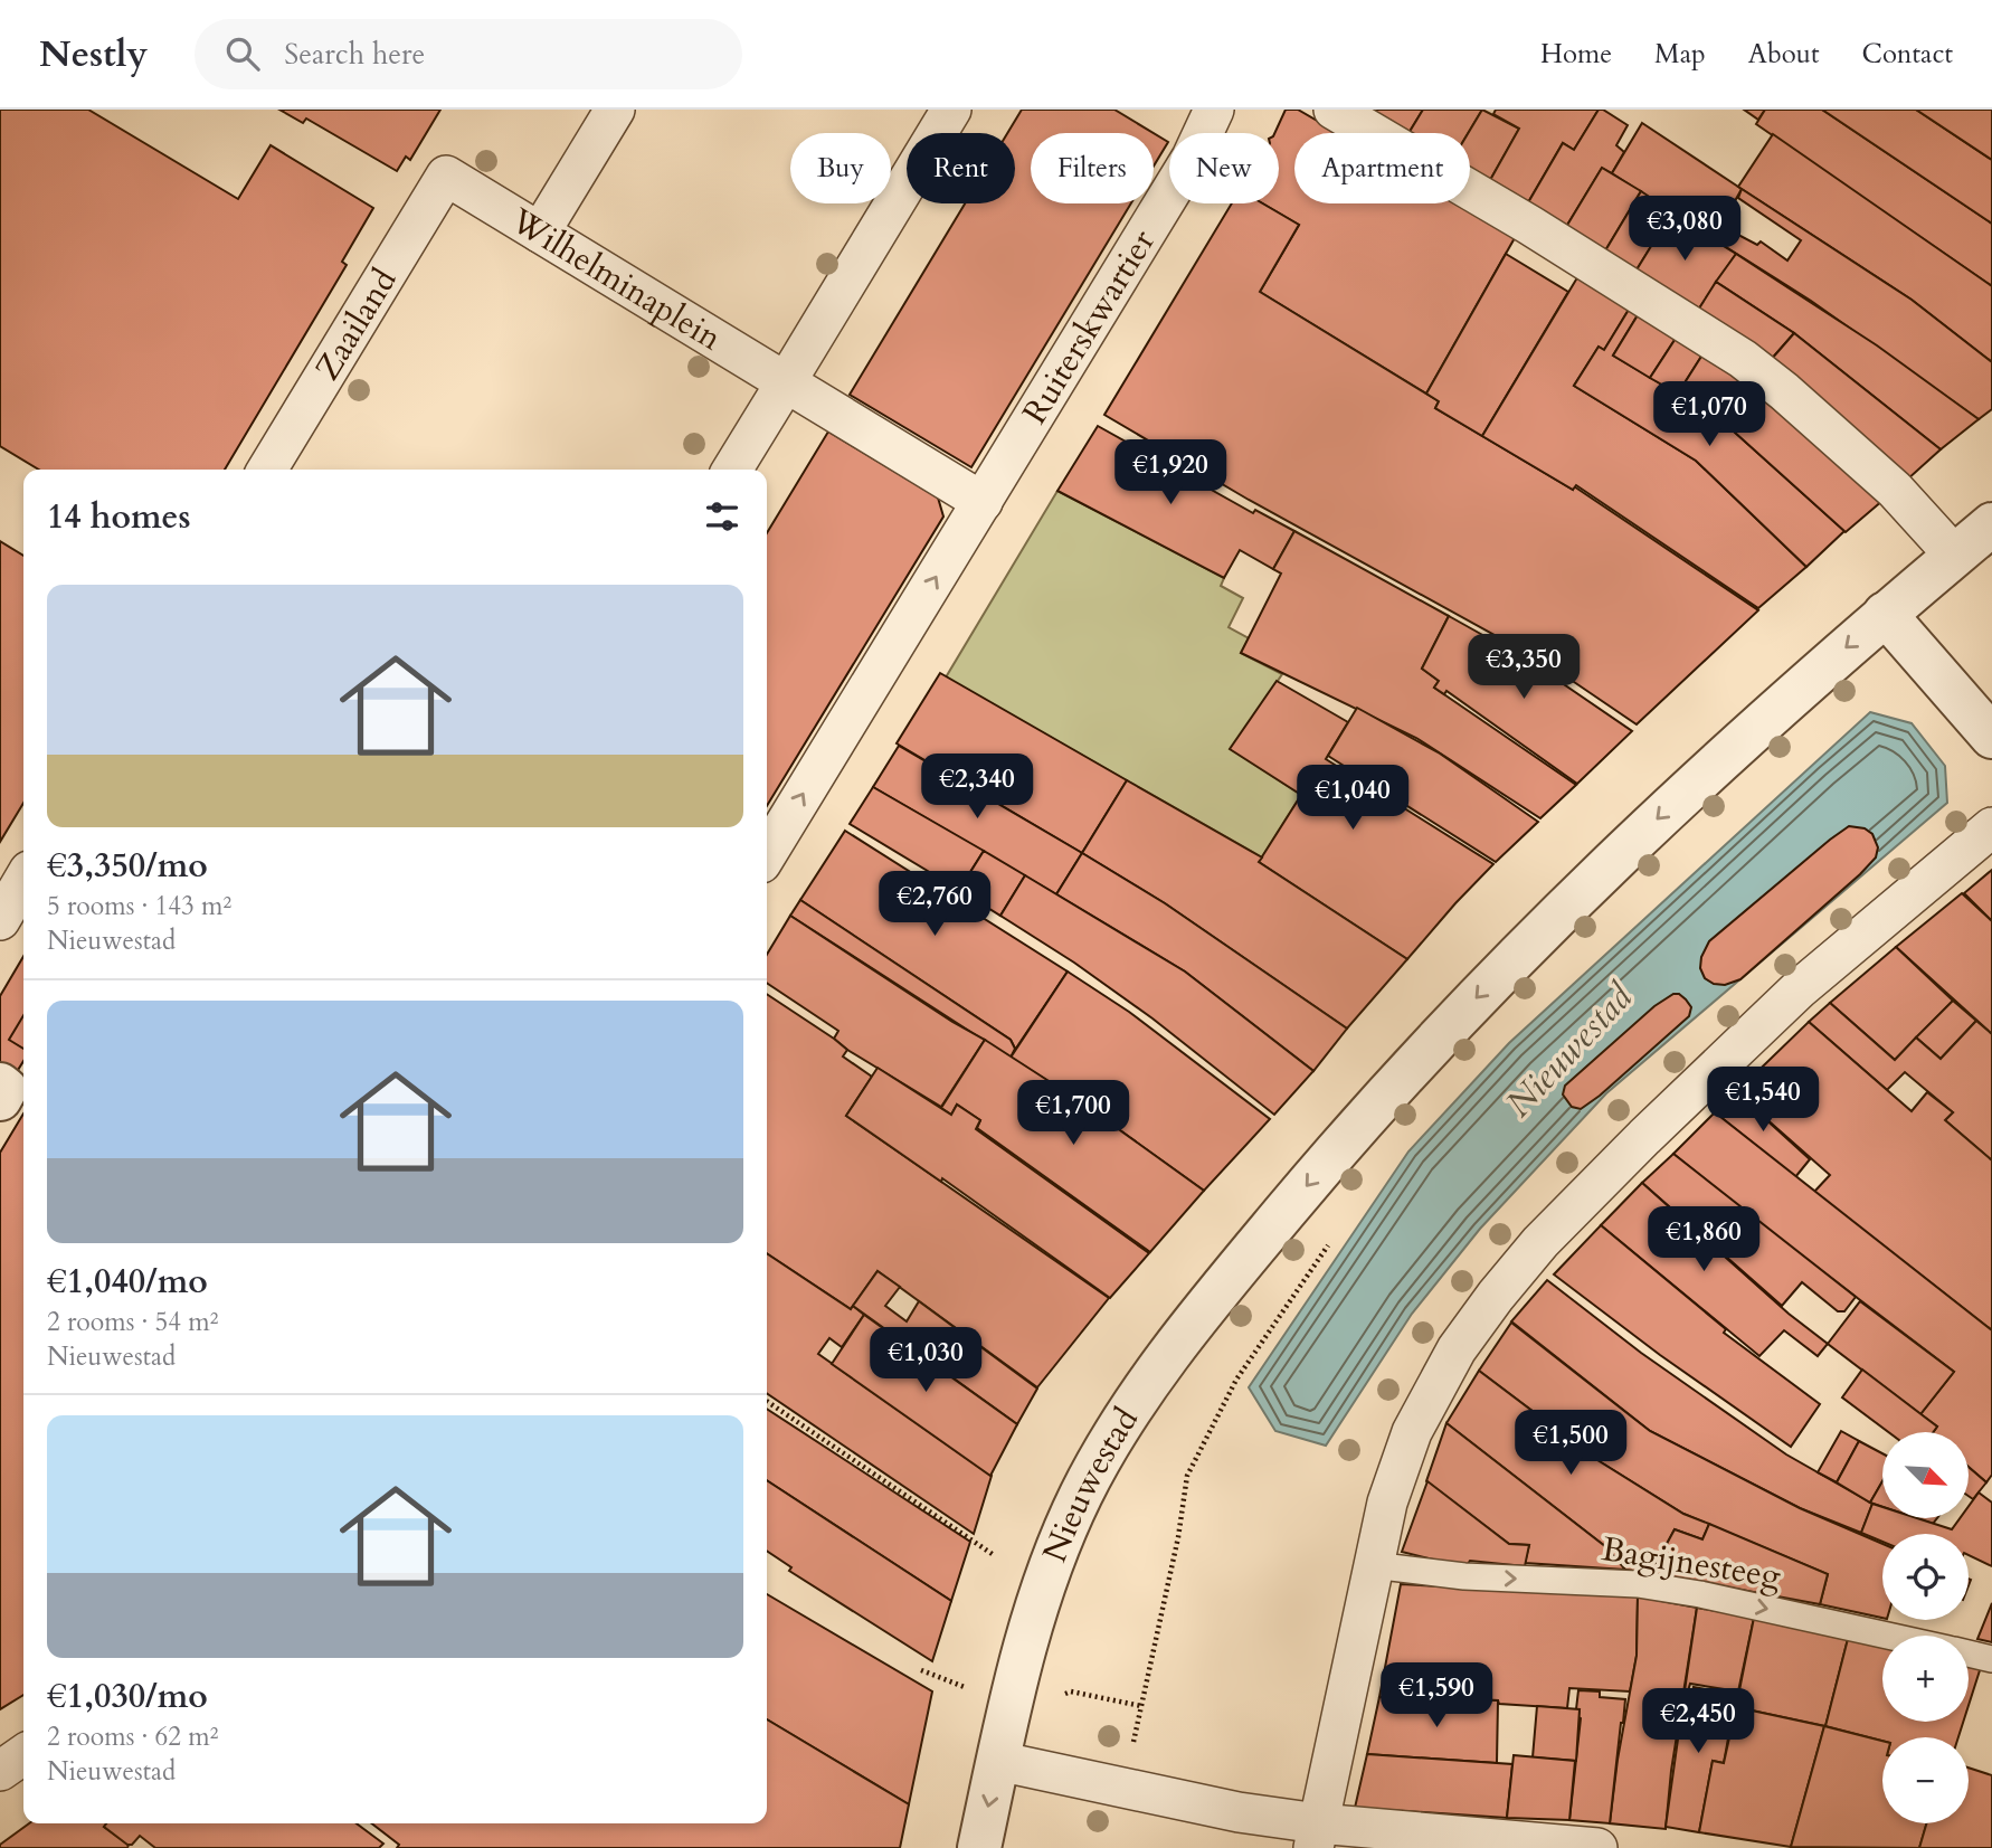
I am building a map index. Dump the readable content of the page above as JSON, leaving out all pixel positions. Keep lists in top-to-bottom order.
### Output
{
  "streets": {
    "street": [
      "Wilhelminaplein",
      "Zaailand",
      "Ruiterskwartier",
      "Nieuwestad"
    ],
    "lane": ["Bagijnesteeg"]
  },
  "crossings": [
    ["Wilhelminaplein", "Zaailand"],
    ["Wilhelminaplein", "Ruiterskwartier"]
  ],
  "one_way": ["Ruiterskwartier", "Bagijnesteeg"],
  "water": ["Nieuwestad"],
  "north": "bottom right",
  "page": {
    "header": "Nestly",
    "search": "Search here",
    "nav": [
      "Home",
      "Map",
      "About",
      "Contact"
    ],
    "chip": [
      "Buy",
      "Rent",
      "Filters",
      "New",
      "Apartment"
    ],
    "price": [
      "€3,080",
      "€1,070",
      "€1,920",
      "€3,350",
      "€2,340",
      "€1,040",
      "€2,760",
      "€1,540",
      "€1,700",
      "€1,860",
      "€1,030",
      "€1,500",
      "€1,590",
      "€2,450"
    ],
    "heading": "14 homes",
    "list": [
      {
        "name": "€3,350/mo",
        "note": "5 rooms · 143 m² · Nieuwestad"
      },
      {
        "name": "€1,040/mo",
        "note": "2 rooms · 54 m² · Nieuwestad"
      },
      {
        "name": "€1,030/mo",
        "note": "2 rooms · 62 m² · Nieuwestad"
      }
    ],
    "map_buttons": ["+", "−"]
  }
}
